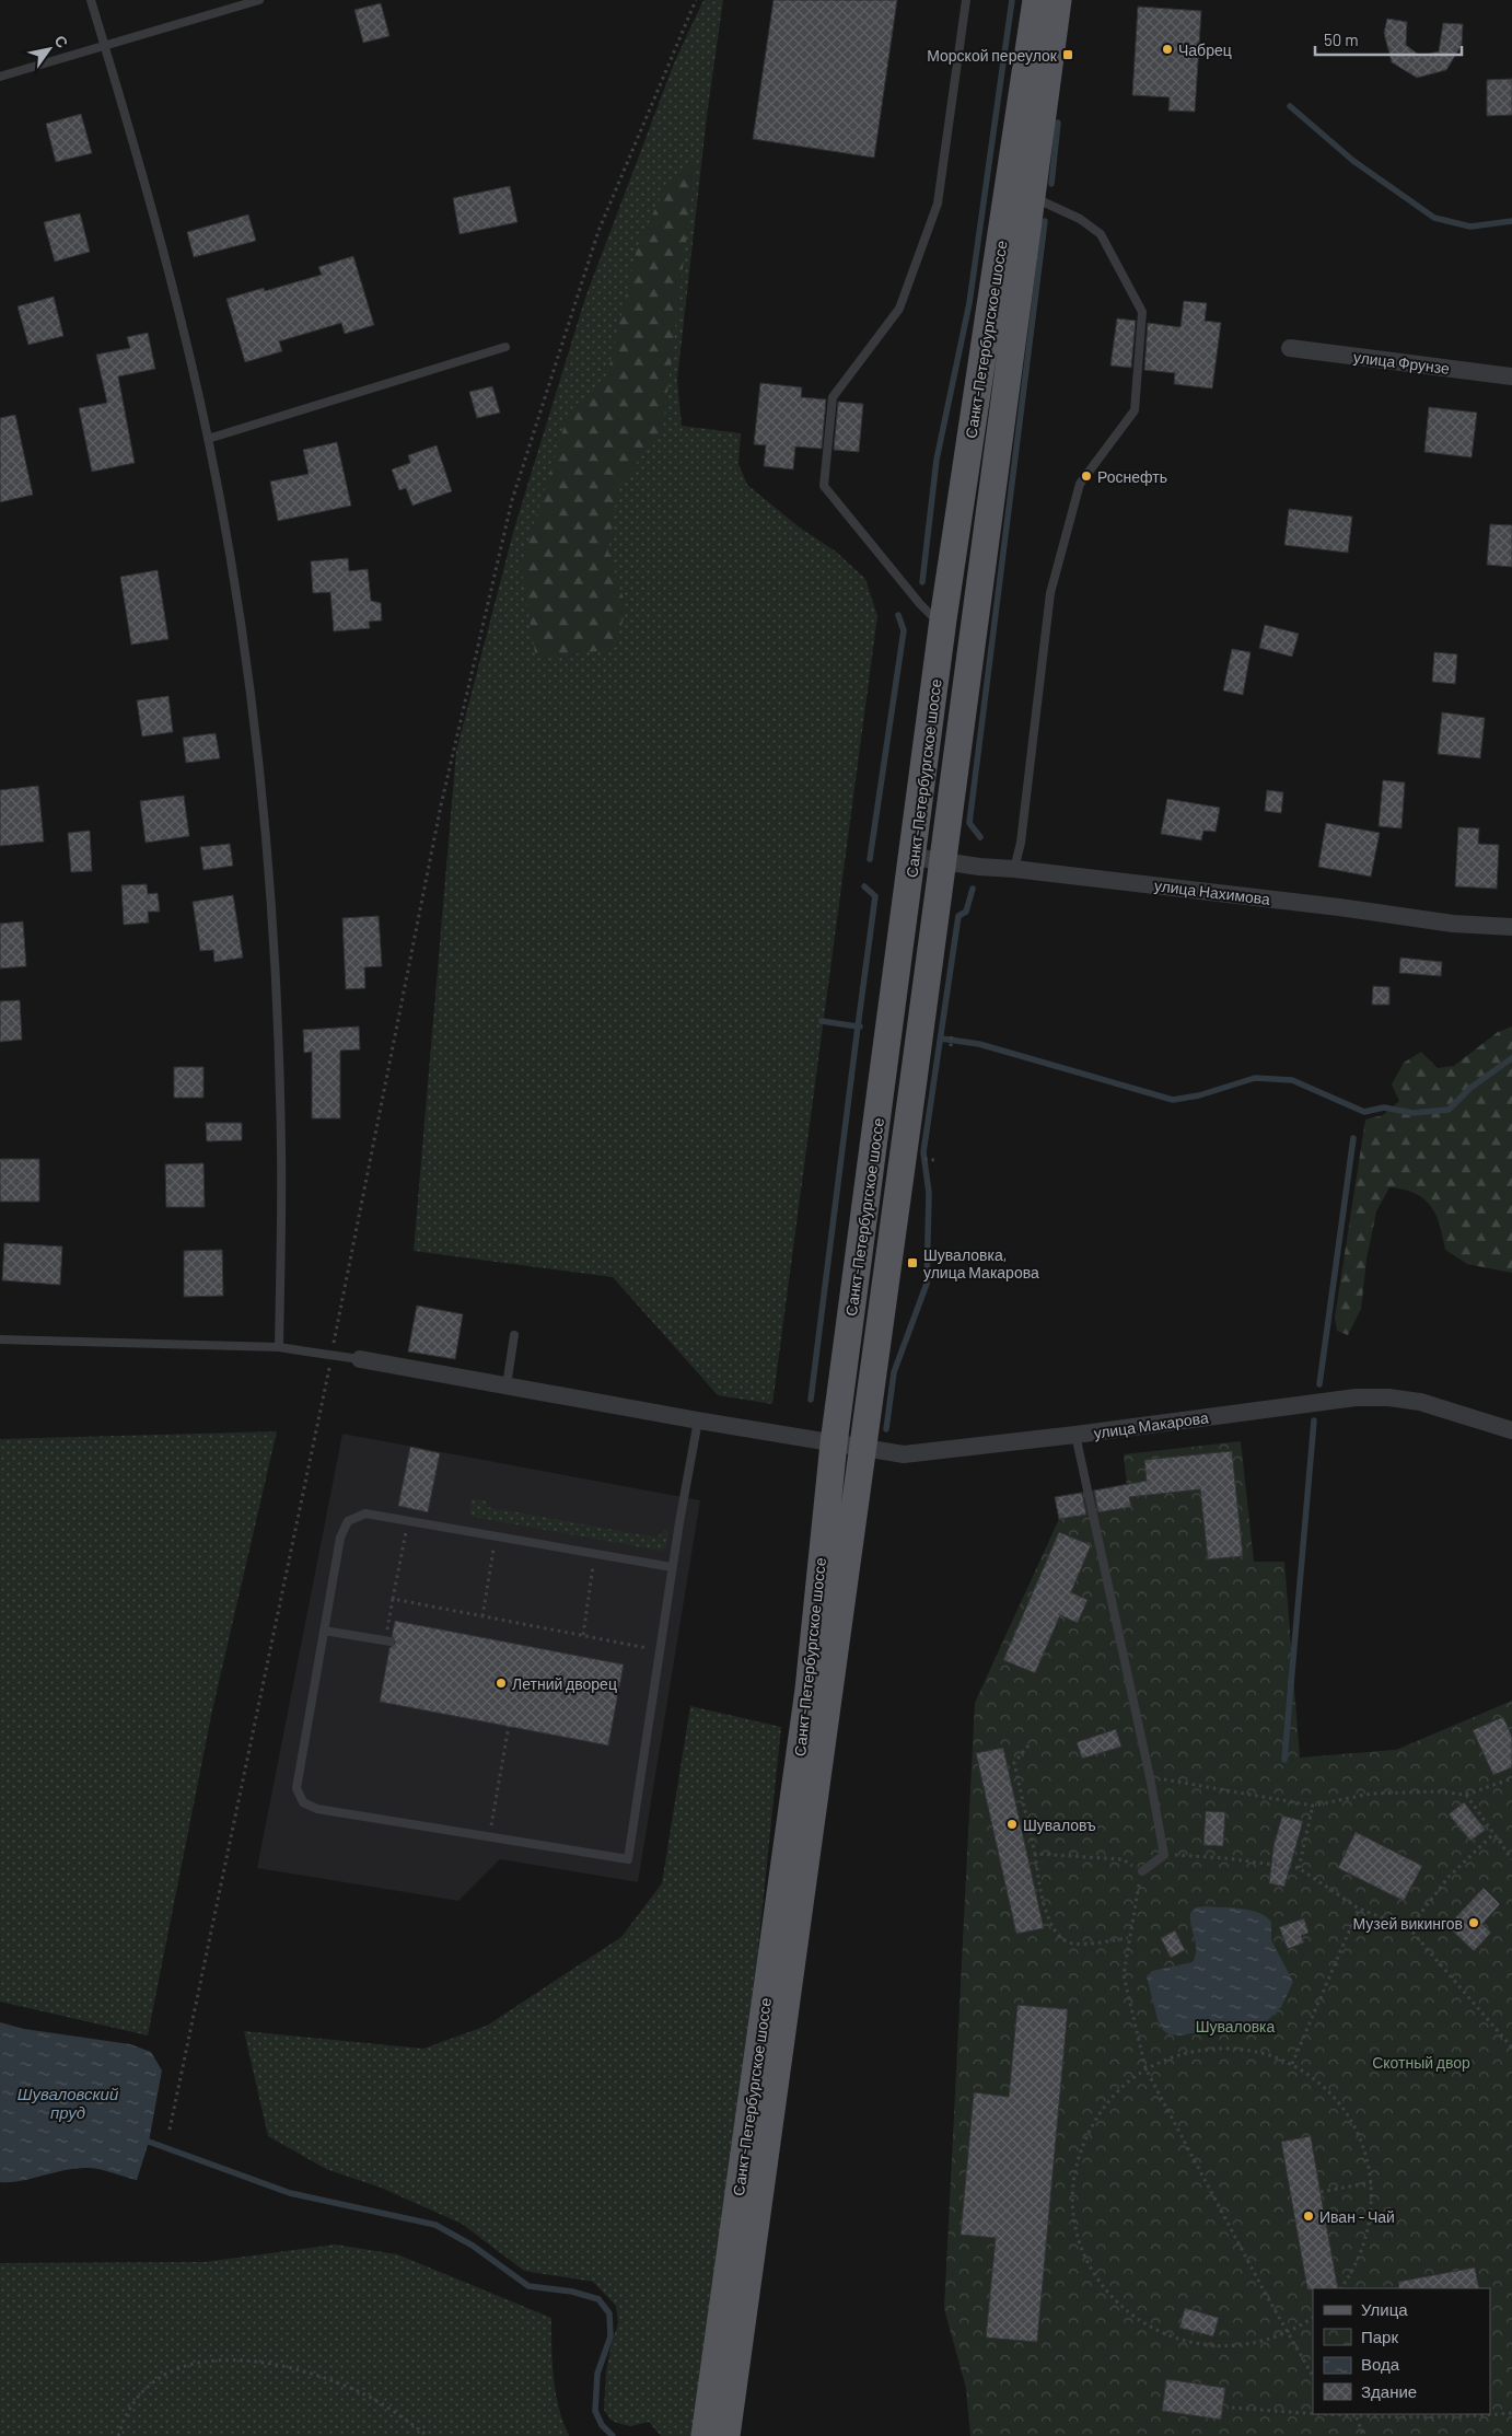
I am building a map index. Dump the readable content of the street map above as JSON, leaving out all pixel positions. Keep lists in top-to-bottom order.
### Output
{
  "streets": {
    "main road": ["Санкт-Петербургское шоссе"],
    "street": ["улица Фрунзе", "улица Нахимова", "улица Макарова"]
  },
  "crossings": [
    ["Санкт-Петербургское шоссе", "улица Нахимова"],
    ["Санкт-Петербургское шоссе", "улица Макарова"]
  ],
  "water": ["Шуваловский пруд"],
  "parks": ["Шуваловка", "Скотный двор"],
  "places": {
    "other": [
      "Чабрец",
      "Роснефть",
      "Летний дворец",
      "Шуваловъ",
      "Музей викингов",
      "Иван - Чай"
    ],
    "transit": ["Морской переулок", "Шуваловка, улица Макарова"]
  },
  "legend": [
    "Улица",
    "Парк",
    "Вода",
    "Здание"
  ],
  "scale_bar": "50 m",
  "north": "top right"
}
